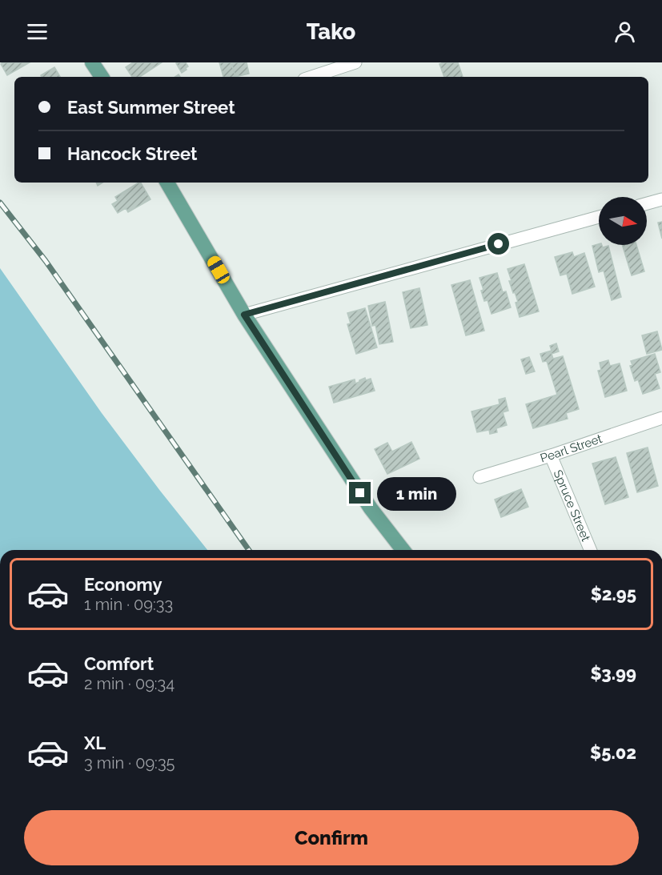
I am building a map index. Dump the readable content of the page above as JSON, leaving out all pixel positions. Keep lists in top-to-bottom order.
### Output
{
  "streets": {
    "street": ["Pearl Street", "Spruce Street"]
  },
  "crossings": [
    ["Pearl Street", "Spruce Street"]
  ],
  "north": "right",
  "page": {
    "header": "Tako",
    "banner": ["East Summer Street", "Hancock Street"],
    "bubble": "1 min",
    "list": [
      {
        "name": "Economy",
        "note": "1 min · 09:33",
        "value": "$2.95"
      },
      {
        "name": "Comfort",
        "note": "2 min · 09:34",
        "value": "$3.99"
      },
      {
        "name": "XL",
        "note": "3 min · 09:35",
        "value": "$5.02"
      }
    ],
    "buttons": "Confirm"
  }
}
